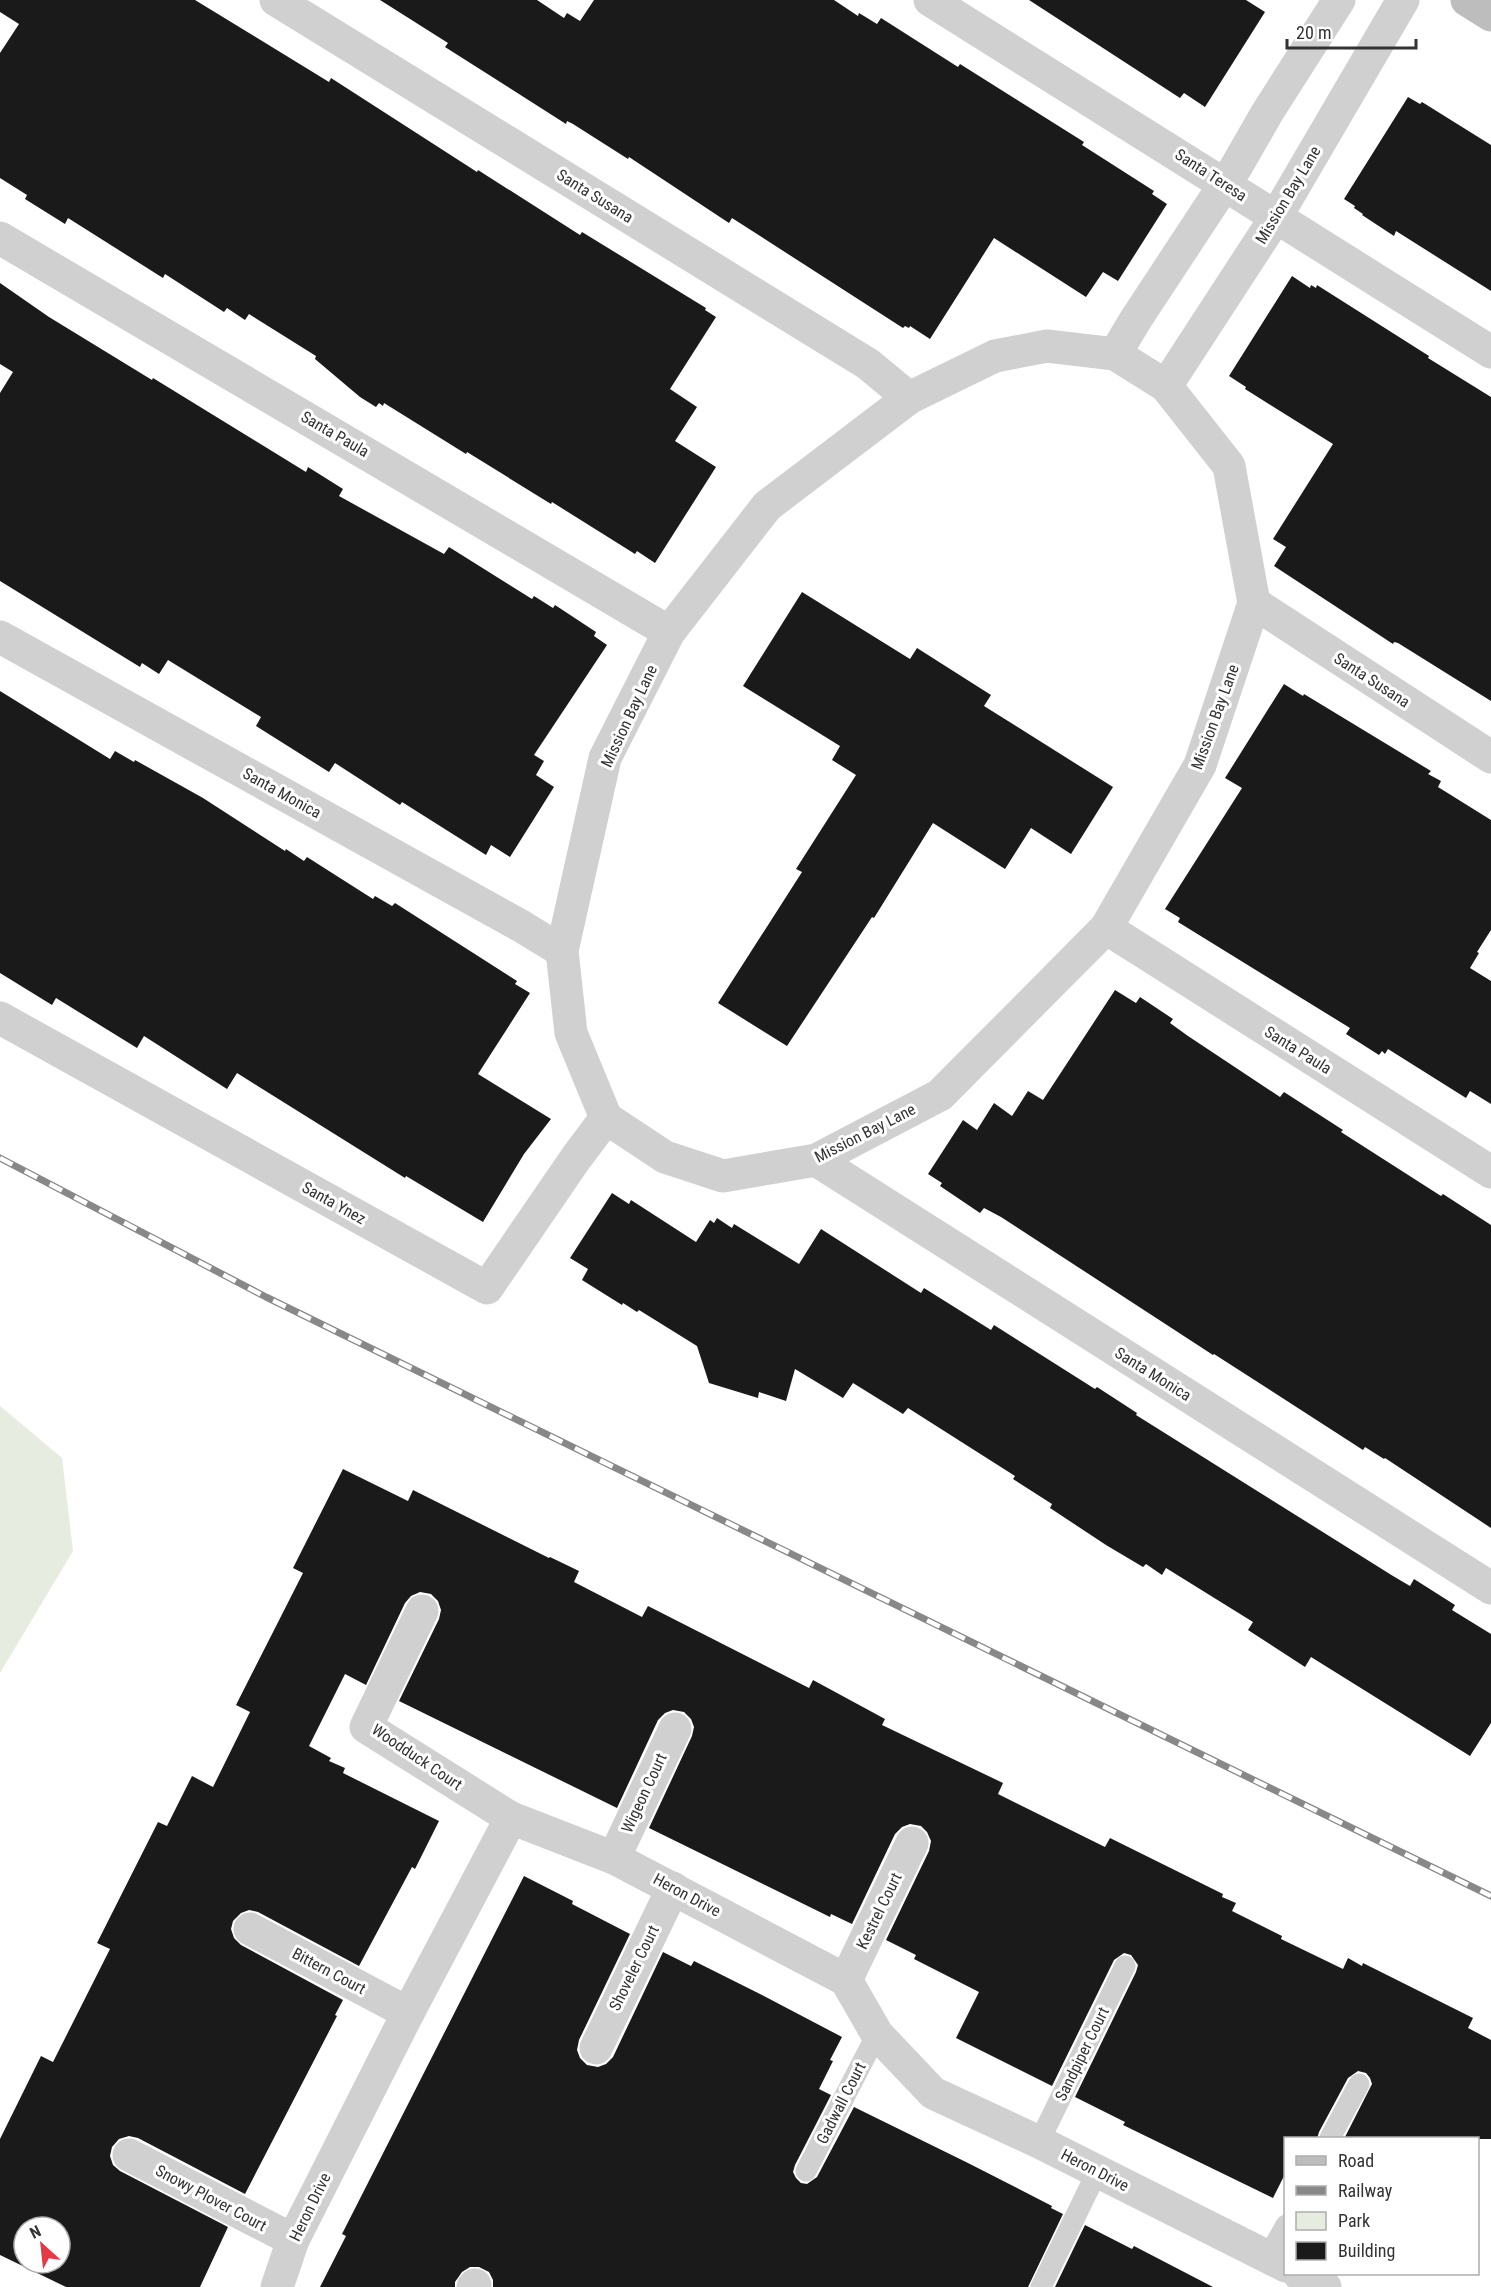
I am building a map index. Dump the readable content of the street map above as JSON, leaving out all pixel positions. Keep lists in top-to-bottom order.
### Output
{
  "streets": {
    "street": [
      "Santa Teresa",
      "Mission Bay Lane",
      "Santa Susana",
      "Santa Paula",
      "Santa Monica",
      "Santa Ynez",
      "Woodduck Court",
      "Wigeon Court",
      "Heron Drive",
      "Kestrel Court",
      "Shoveler Court",
      "Bittern Court",
      "Snowy Plover Court"
    ],
    "lane": ["Sandpiper Court", "Gadwall Court"]
  },
  "crossings": [
    ["Santa Teresa", "Mission Bay Lane"],
    ["Mission Bay Lane", "Santa Susana"],
    ["Mission Bay Lane", "Santa Paula"],
    ["Mission Bay Lane", "Santa Monica"],
    ["Mission Bay Lane", "Santa Ynez"],
    ["Woodduck Court", "Heron Drive"],
    ["Wigeon Court", "Heron Drive"],
    ["Heron Drive", "Kestrel Court"],
    ["Heron Drive", "Shoveler Court"],
    ["Heron Drive", "Bittern Court"],
    ["Heron Drive", "Sandpiper Court"],
    ["Heron Drive", "Gadwall Court"],
    ["Heron Drive", "Snowy Plover Court"]
  ],
  "legend": [
    "Road",
    "Railway",
    "Park",
    "Building"
  ],
  "scale_bar": "20 m",
  "north": "top left"
}
